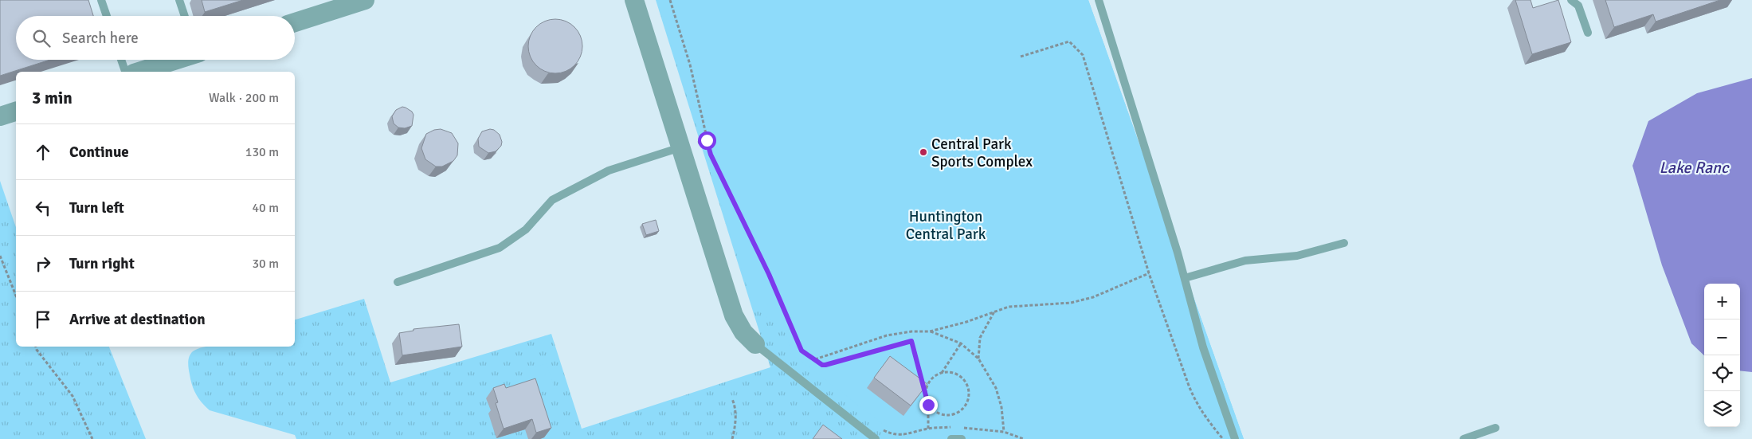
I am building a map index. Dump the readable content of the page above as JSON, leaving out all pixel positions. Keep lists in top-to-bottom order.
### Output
{
  "water": ["Lake Ranc"],
  "parks": ["Huntington Central Park"],
  "places": ["Central Park Sports Complex"],
  "page": {
    "search": "Search here",
    "heading": ["3 min", "Walk · 200 m"],
    "list": [
      ["Continue", "130 m"],
      ["Turn left", "40 m"],
      ["Turn right", "30 m"],
      "Arrive at destination"
    ],
    "map_buttons": ["+", "−"]
  }
}
